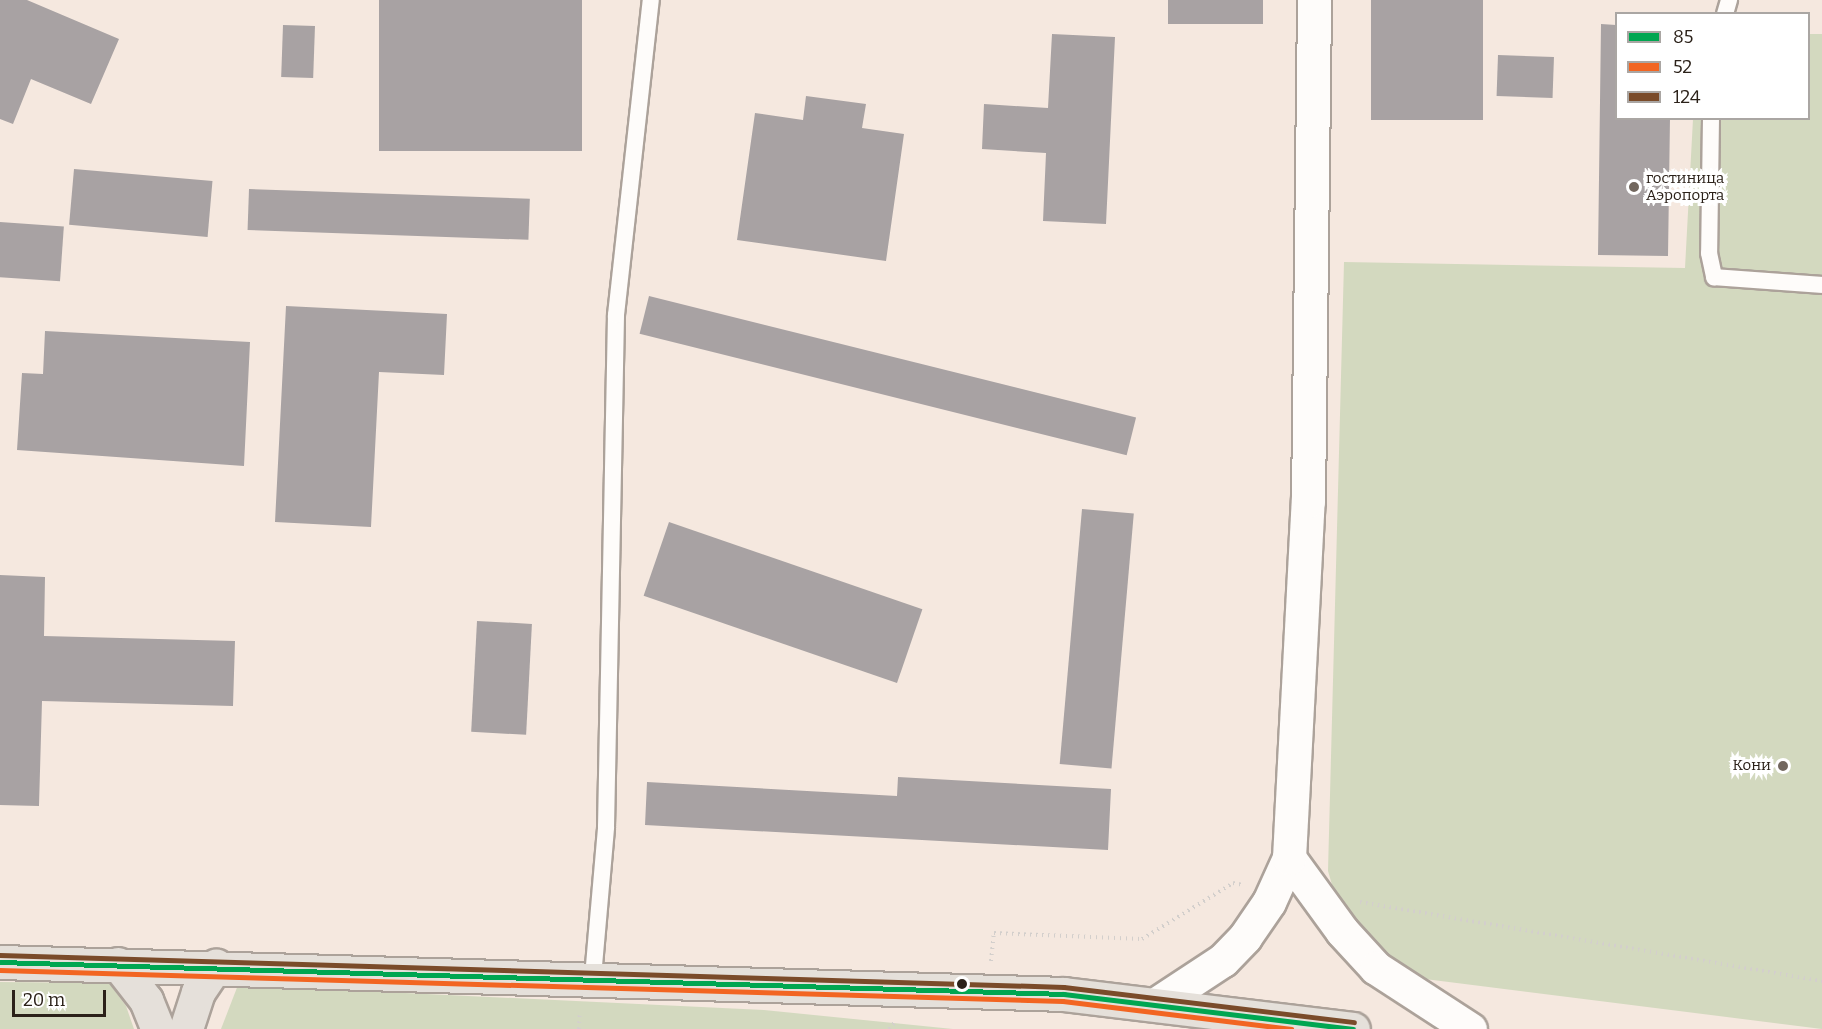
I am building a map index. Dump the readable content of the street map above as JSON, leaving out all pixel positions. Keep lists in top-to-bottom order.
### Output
{
  "places": ["гостиница Аэропорта", "Кони"],
  "lines": ["transit line 124", "transit line 85", "transit line 52"],
  "legend": ["85", "52", "124"],
  "scale_bar": "20 m"
}
